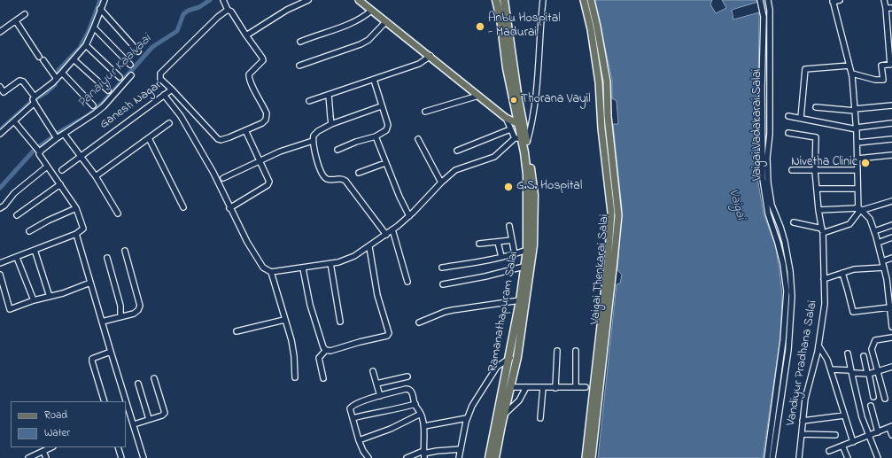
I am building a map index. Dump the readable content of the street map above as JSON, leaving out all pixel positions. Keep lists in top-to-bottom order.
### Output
{
  "streets": {
    "highway": ["Ramanathapuram Salai"],
    "main road": ["Vaigai Thenkarai Salai"],
    "street": ["Ganesh Nagar", "Vaigai Vadakarai Salai", "Vandiyur Pradhana Salai"]
  },
  "water": ["Panaiyur Kaalvaai", "Vaigai"],
  "places": [
    "Anbu Hospital - Madurai",
    "Thorana Vayil",
    "Nivetha Clinic",
    "G.S. Hospital"
  ],
  "legend": ["Road", "Water"]
}
